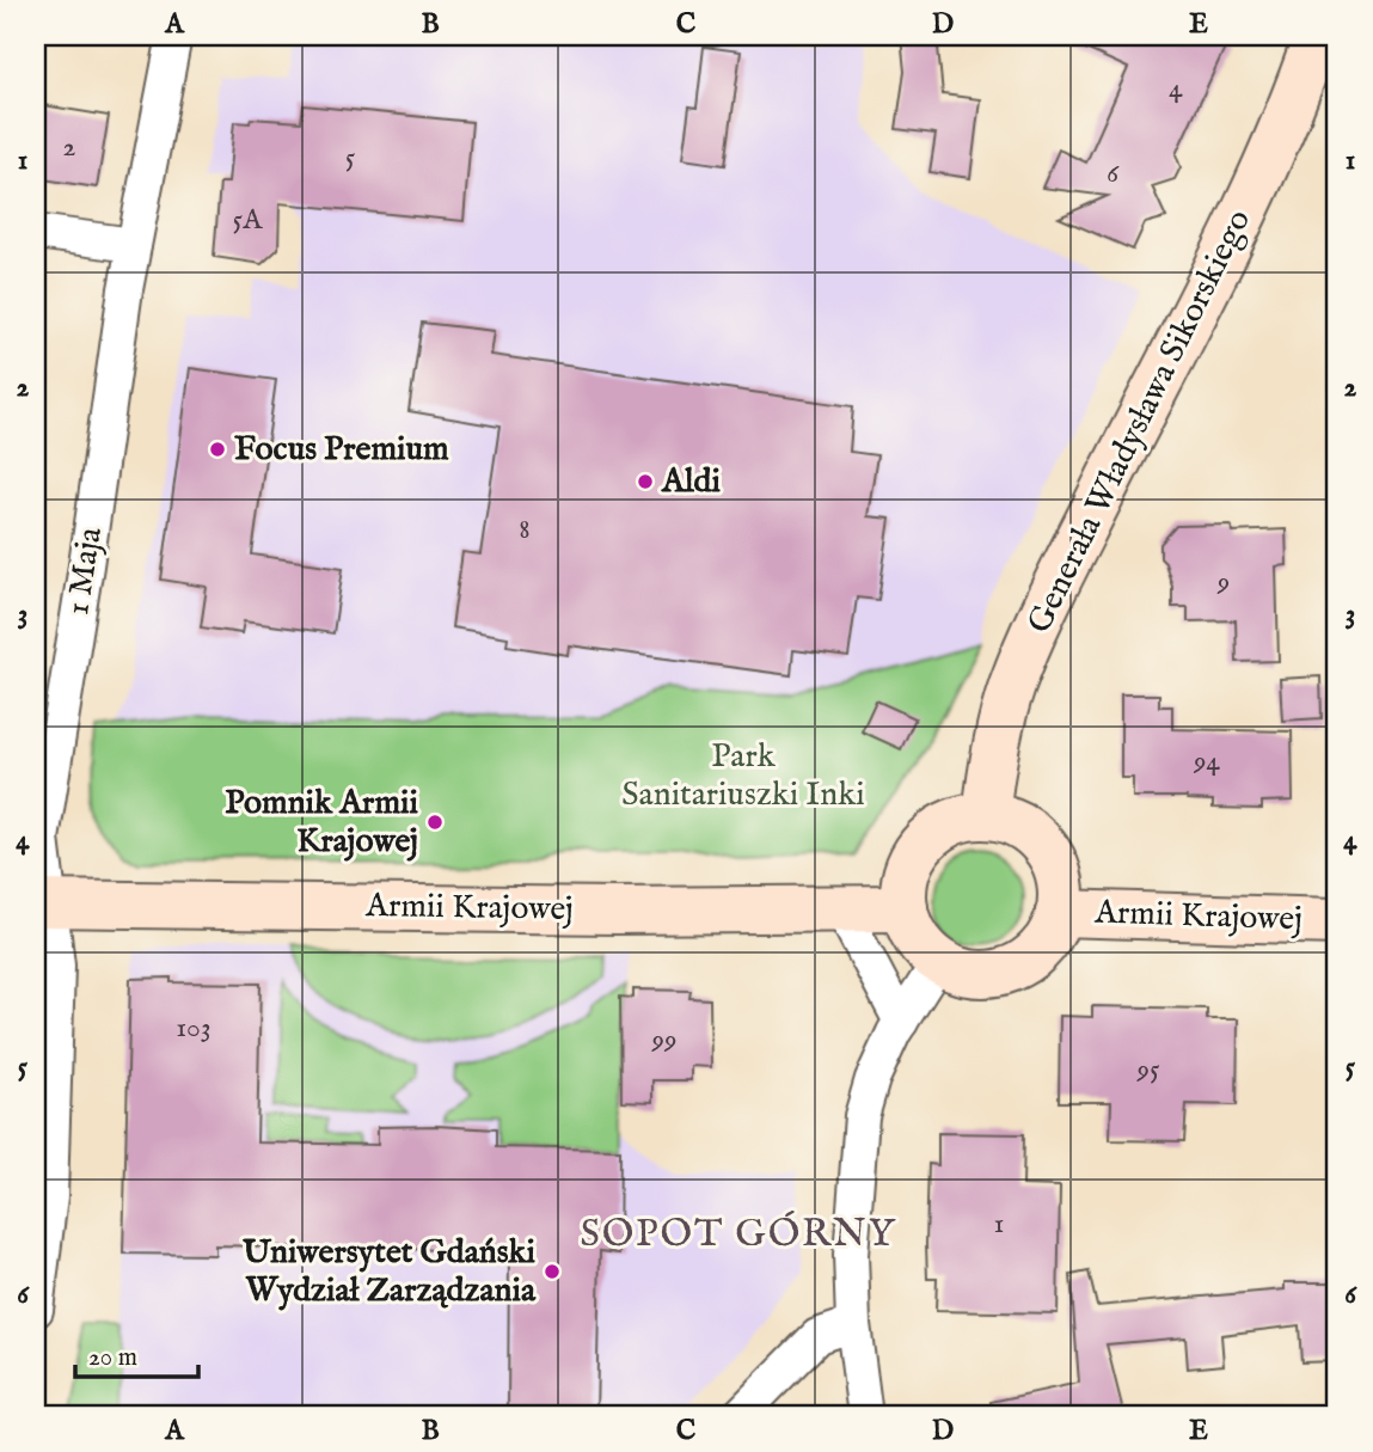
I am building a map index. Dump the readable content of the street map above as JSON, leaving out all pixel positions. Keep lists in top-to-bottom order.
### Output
{
  "streets": {
    "street": ["Generała Władysława Sikorskiego", "1 Maja", "Armii Krajowej"]
  },
  "crossings": [
    ["Generała Władysława Sikorskiego", "Armii Krajowej"],
    ["1 Maja", "Armii Krajowej"]
  ],
  "districts": ["SOPOT GÓRNY"],
  "parks": ["Park Sanitariuszki Inki"],
  "places": [
    "Focus Premium",
    "Aldi",
    "Pomnik Armii Krajowej",
    "Uniwersytet Gdański Wydział Zarządzania"
  ],
  "house_numbers": [
    "4",
    "2",
    "5",
    "6",
    "5A",
    "8",
    "9",
    "94",
    "103",
    "99",
    "95",
    "1"
  ],
  "scale_bar": "20 m",
  "grid": {
    "columns": [
      "A",
      "B",
      "C",
      "D",
      "E"
    ],
    "rows": [
      "1",
      "2",
      "3",
      "4",
      "5",
      "6"
    ]
  }
}
